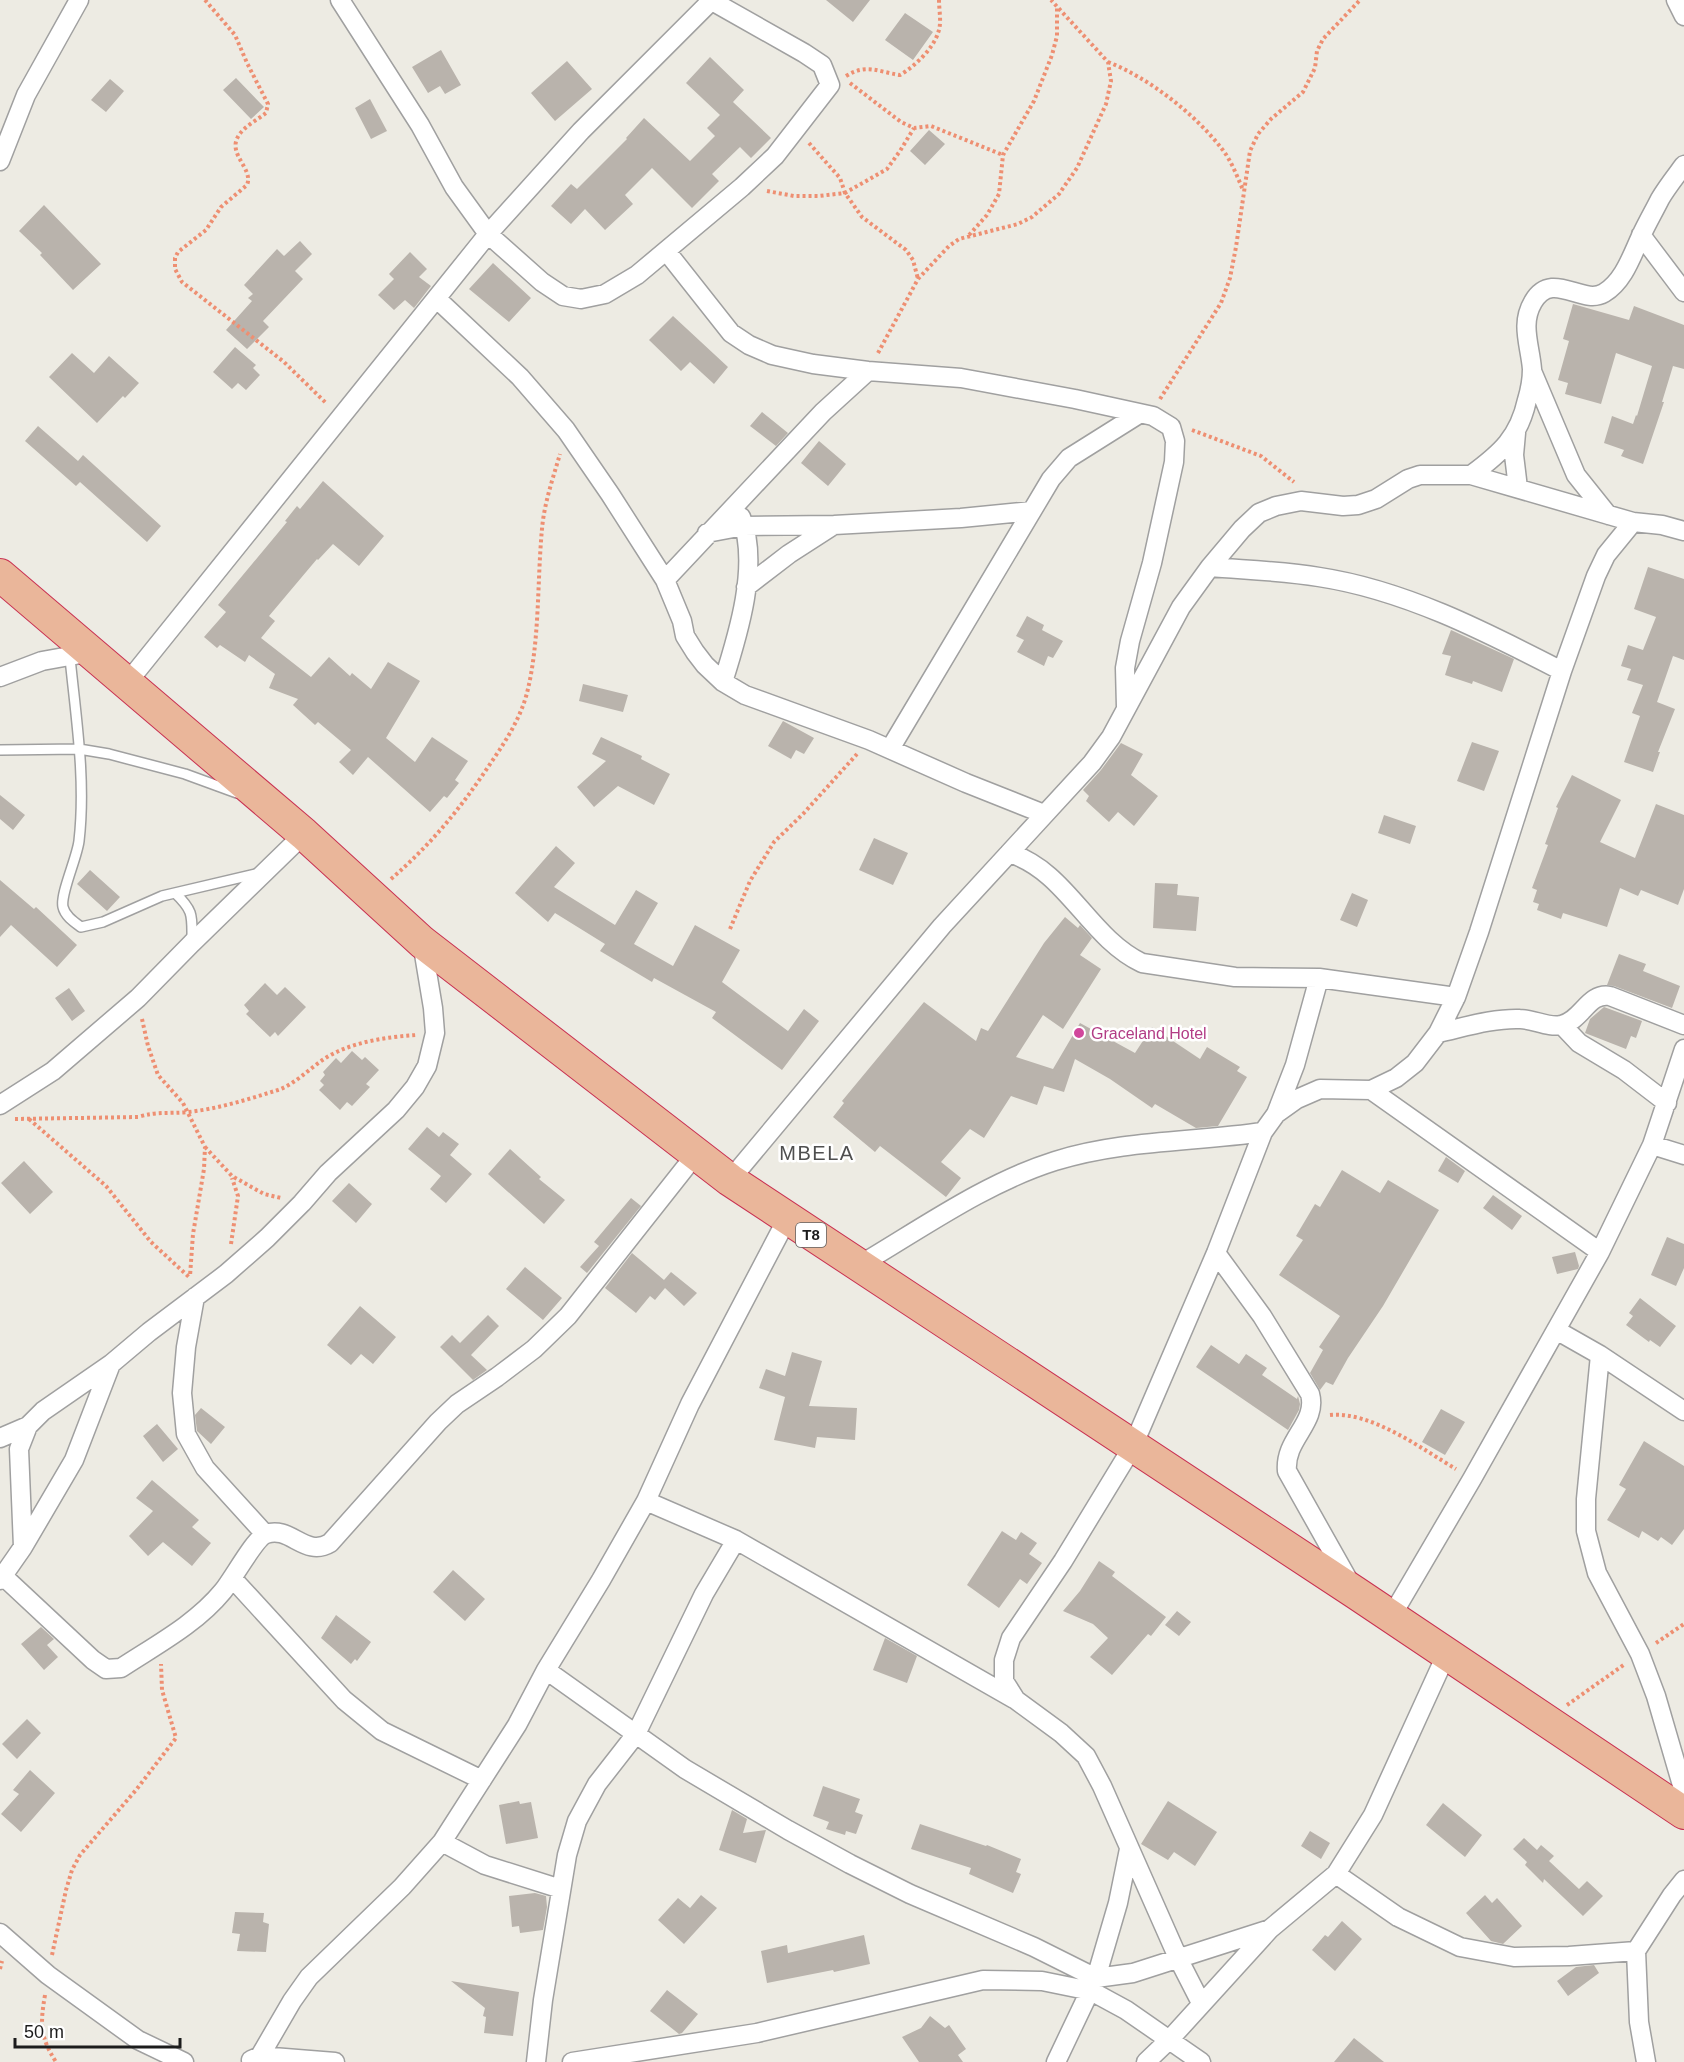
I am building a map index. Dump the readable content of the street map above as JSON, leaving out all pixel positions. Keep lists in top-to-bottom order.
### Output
{
  "streets": {
    "highway": ["T8"]
  },
  "districts": ["MBELA"],
  "places": ["Graceland Hotel"],
  "scale_bar": "50 m"
}
